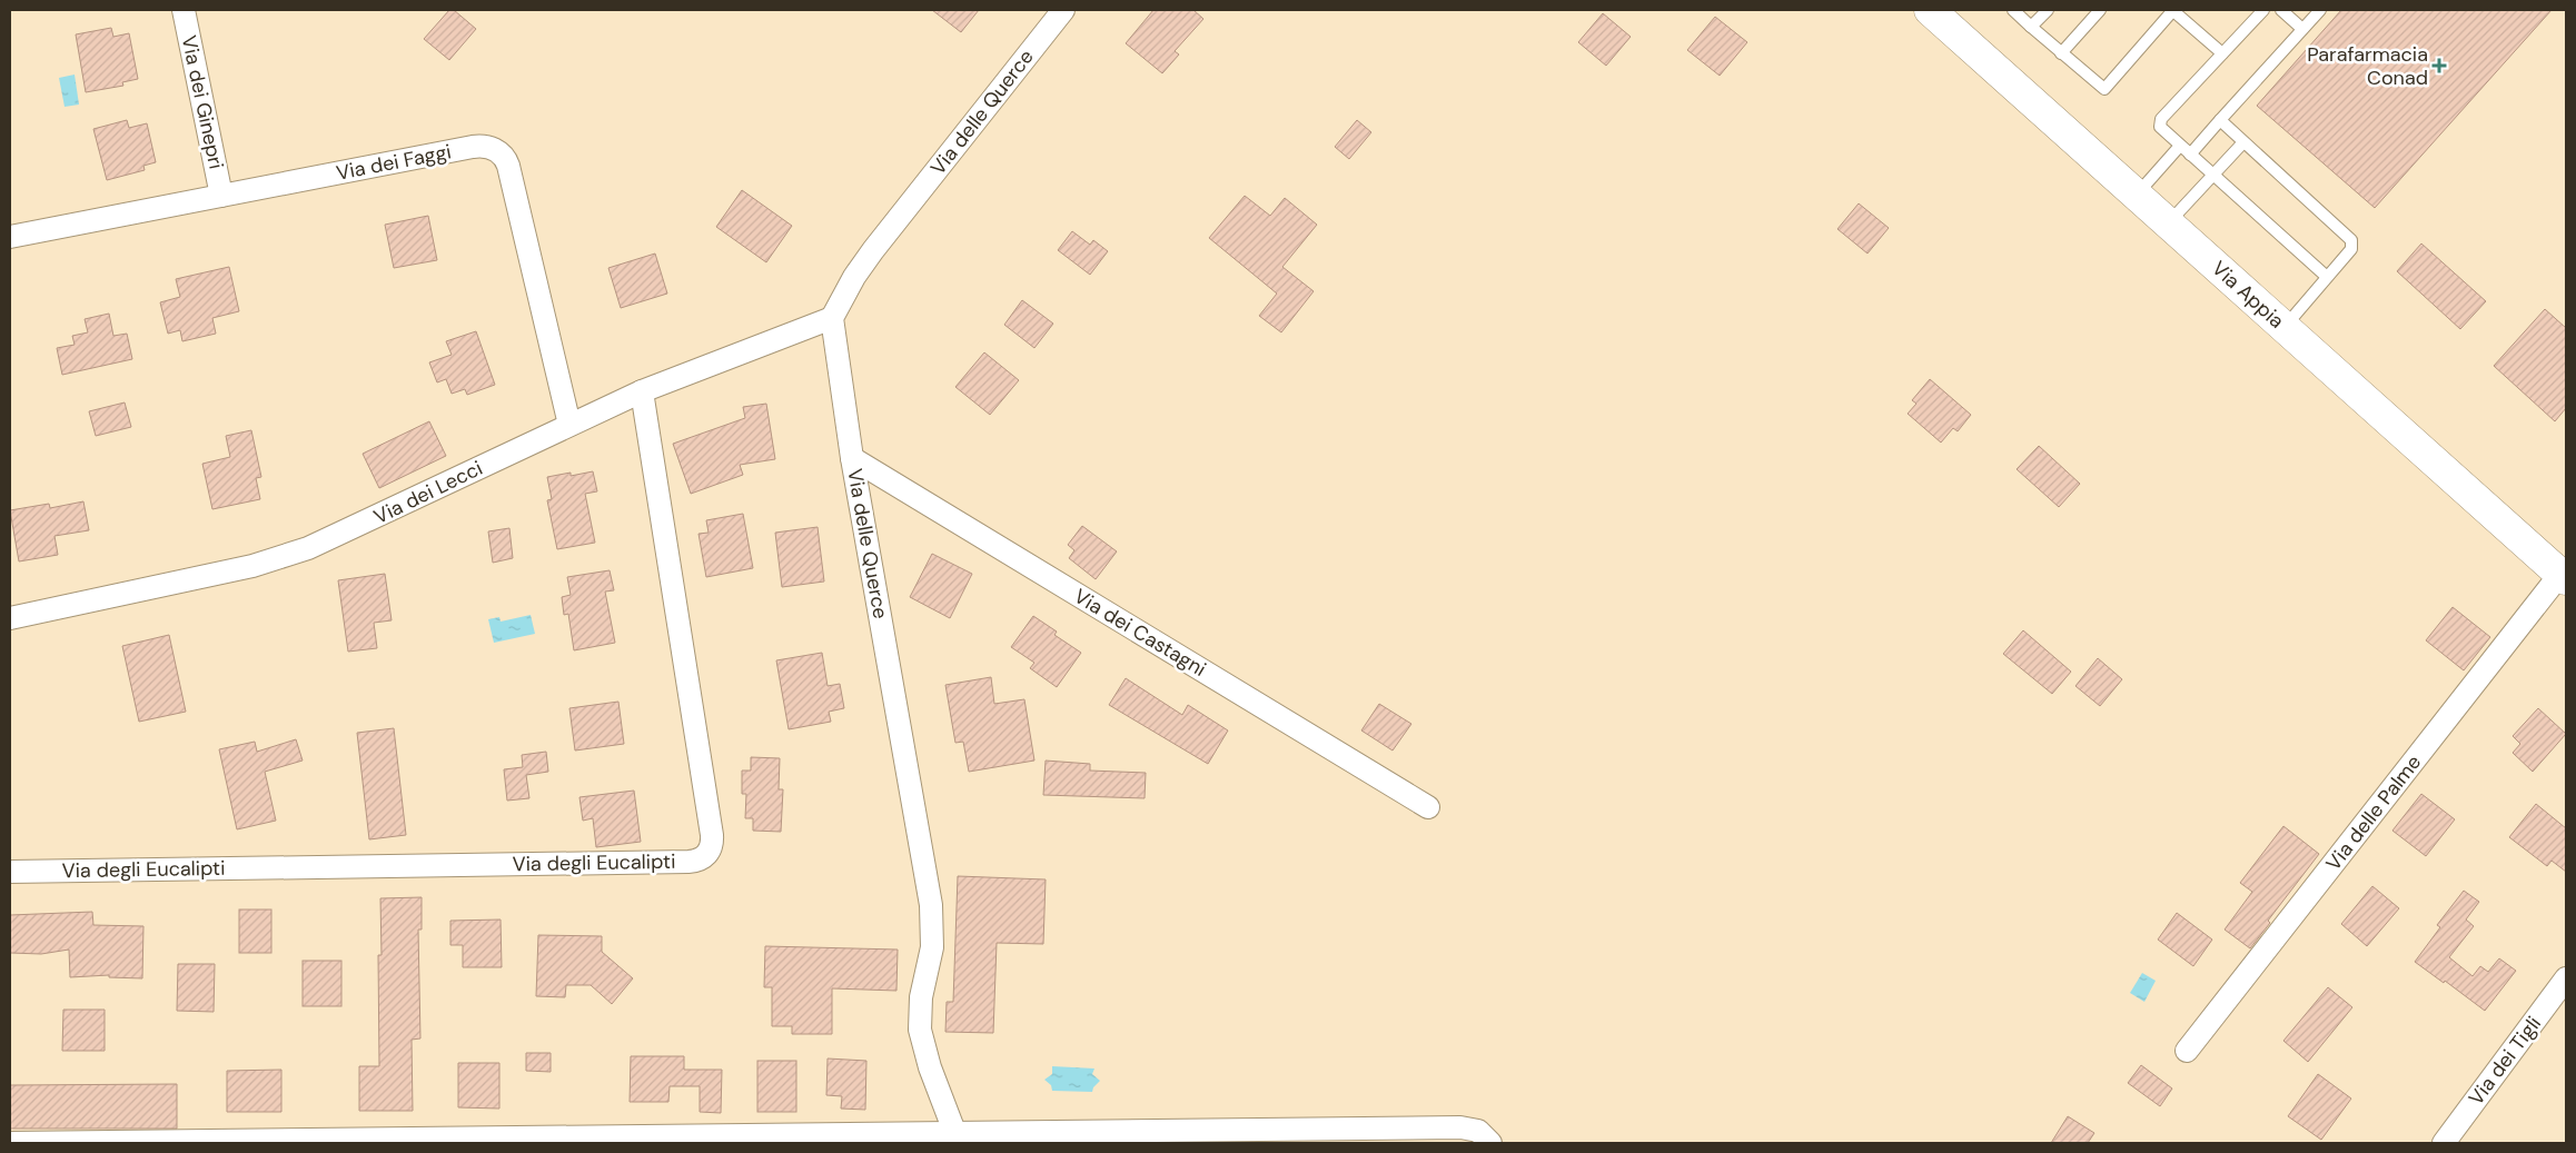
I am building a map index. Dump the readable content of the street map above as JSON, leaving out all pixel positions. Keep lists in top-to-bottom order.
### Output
{
  "streets": {
    "street": [
      "Via dei Ginepri",
      "Via delle Querce",
      "Via dei Faggi",
      "Via Appia",
      "Via dei Lecci",
      "Via dei Castagni",
      "Via delle Palme",
      "Via degli Eucalipti",
      "Via dei Tigli"
    ]
  },
  "crossings": [
    ["Via dei Ginepri", "Via dei Faggi"],
    ["Via delle Querce", "Via dei Lecci"],
    ["Via delle Querce", "Via dei Castagni"],
    ["Via dei Faggi", "Via dei Lecci"],
    ["Via Appia", "Via delle Palme"],
    ["Via dei Lecci", "Via degli Eucalipti"]
  ],
  "places": {
    "health": ["Parafarmacia Conad"]
  }
}
